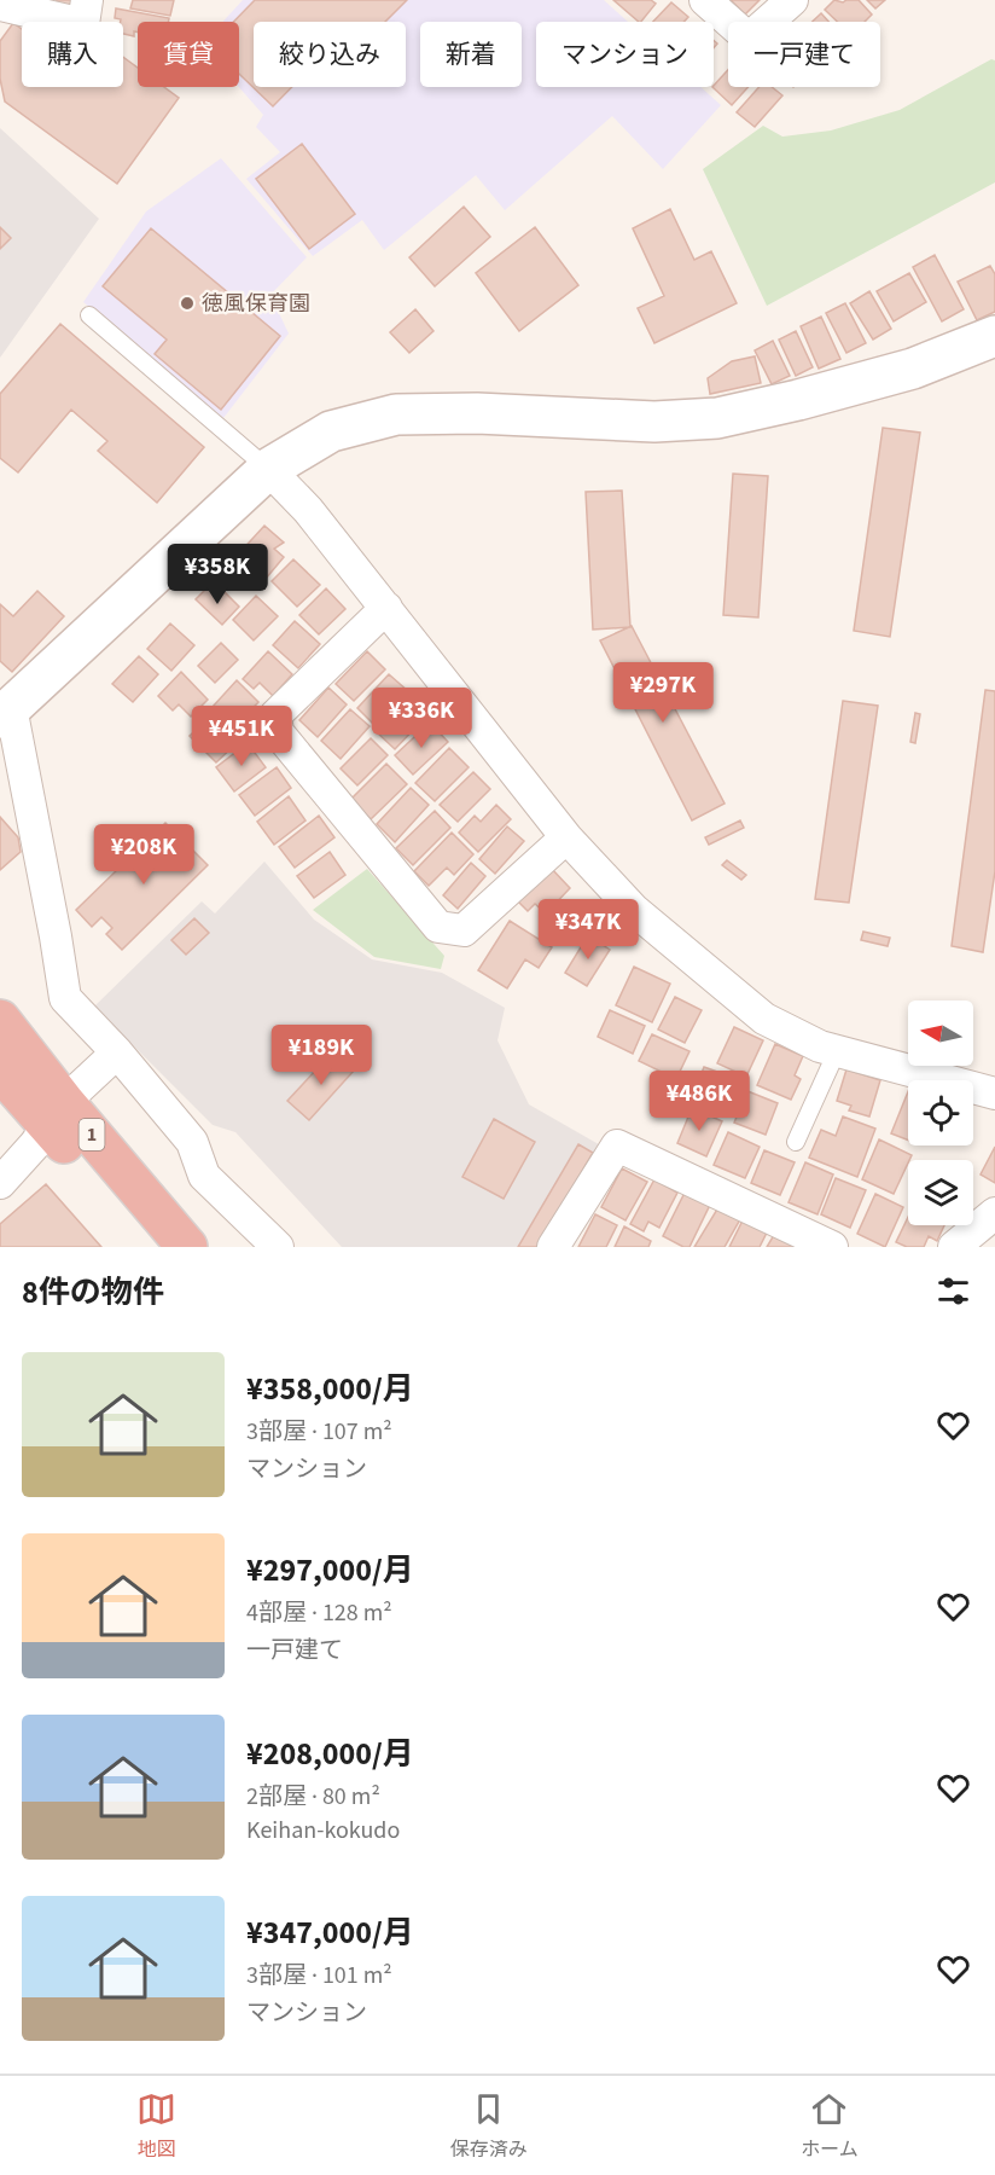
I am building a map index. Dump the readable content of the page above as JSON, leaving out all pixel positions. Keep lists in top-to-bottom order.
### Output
{
  "streets": {
    "highway": ["1"]
  },
  "places": ["徳風保育園"],
  "north": "left",
  "page": {
    "chip": [
      "購入",
      "賃貸",
      "絞り込み",
      "新着",
      "マンション",
      "一戸建て"
    ],
    "price": [
      "¥358K",
      "¥297K",
      "¥336K",
      "¥451K",
      "¥208K",
      "¥347K",
      "¥189K",
      "¥486K"
    ],
    "heading": "8件の物件",
    "list": [
      {
        "name": "¥358,000/月",
        "note": "3部屋 · 107 m² · マンション"
      },
      {
        "name": "¥297,000/月",
        "note": "4部屋 · 128 m² · 一戸建て"
      },
      {
        "name": "¥208,000/月",
        "note": "2部屋 · 80 m² · Keihan-kokudo"
      },
      {
        "name": "¥347,000/月",
        "note": "3部屋 · 101 m² · マンション"
      }
    ],
    "tabs": ["地図", "保存済み", "ホーム"]
  }
}
